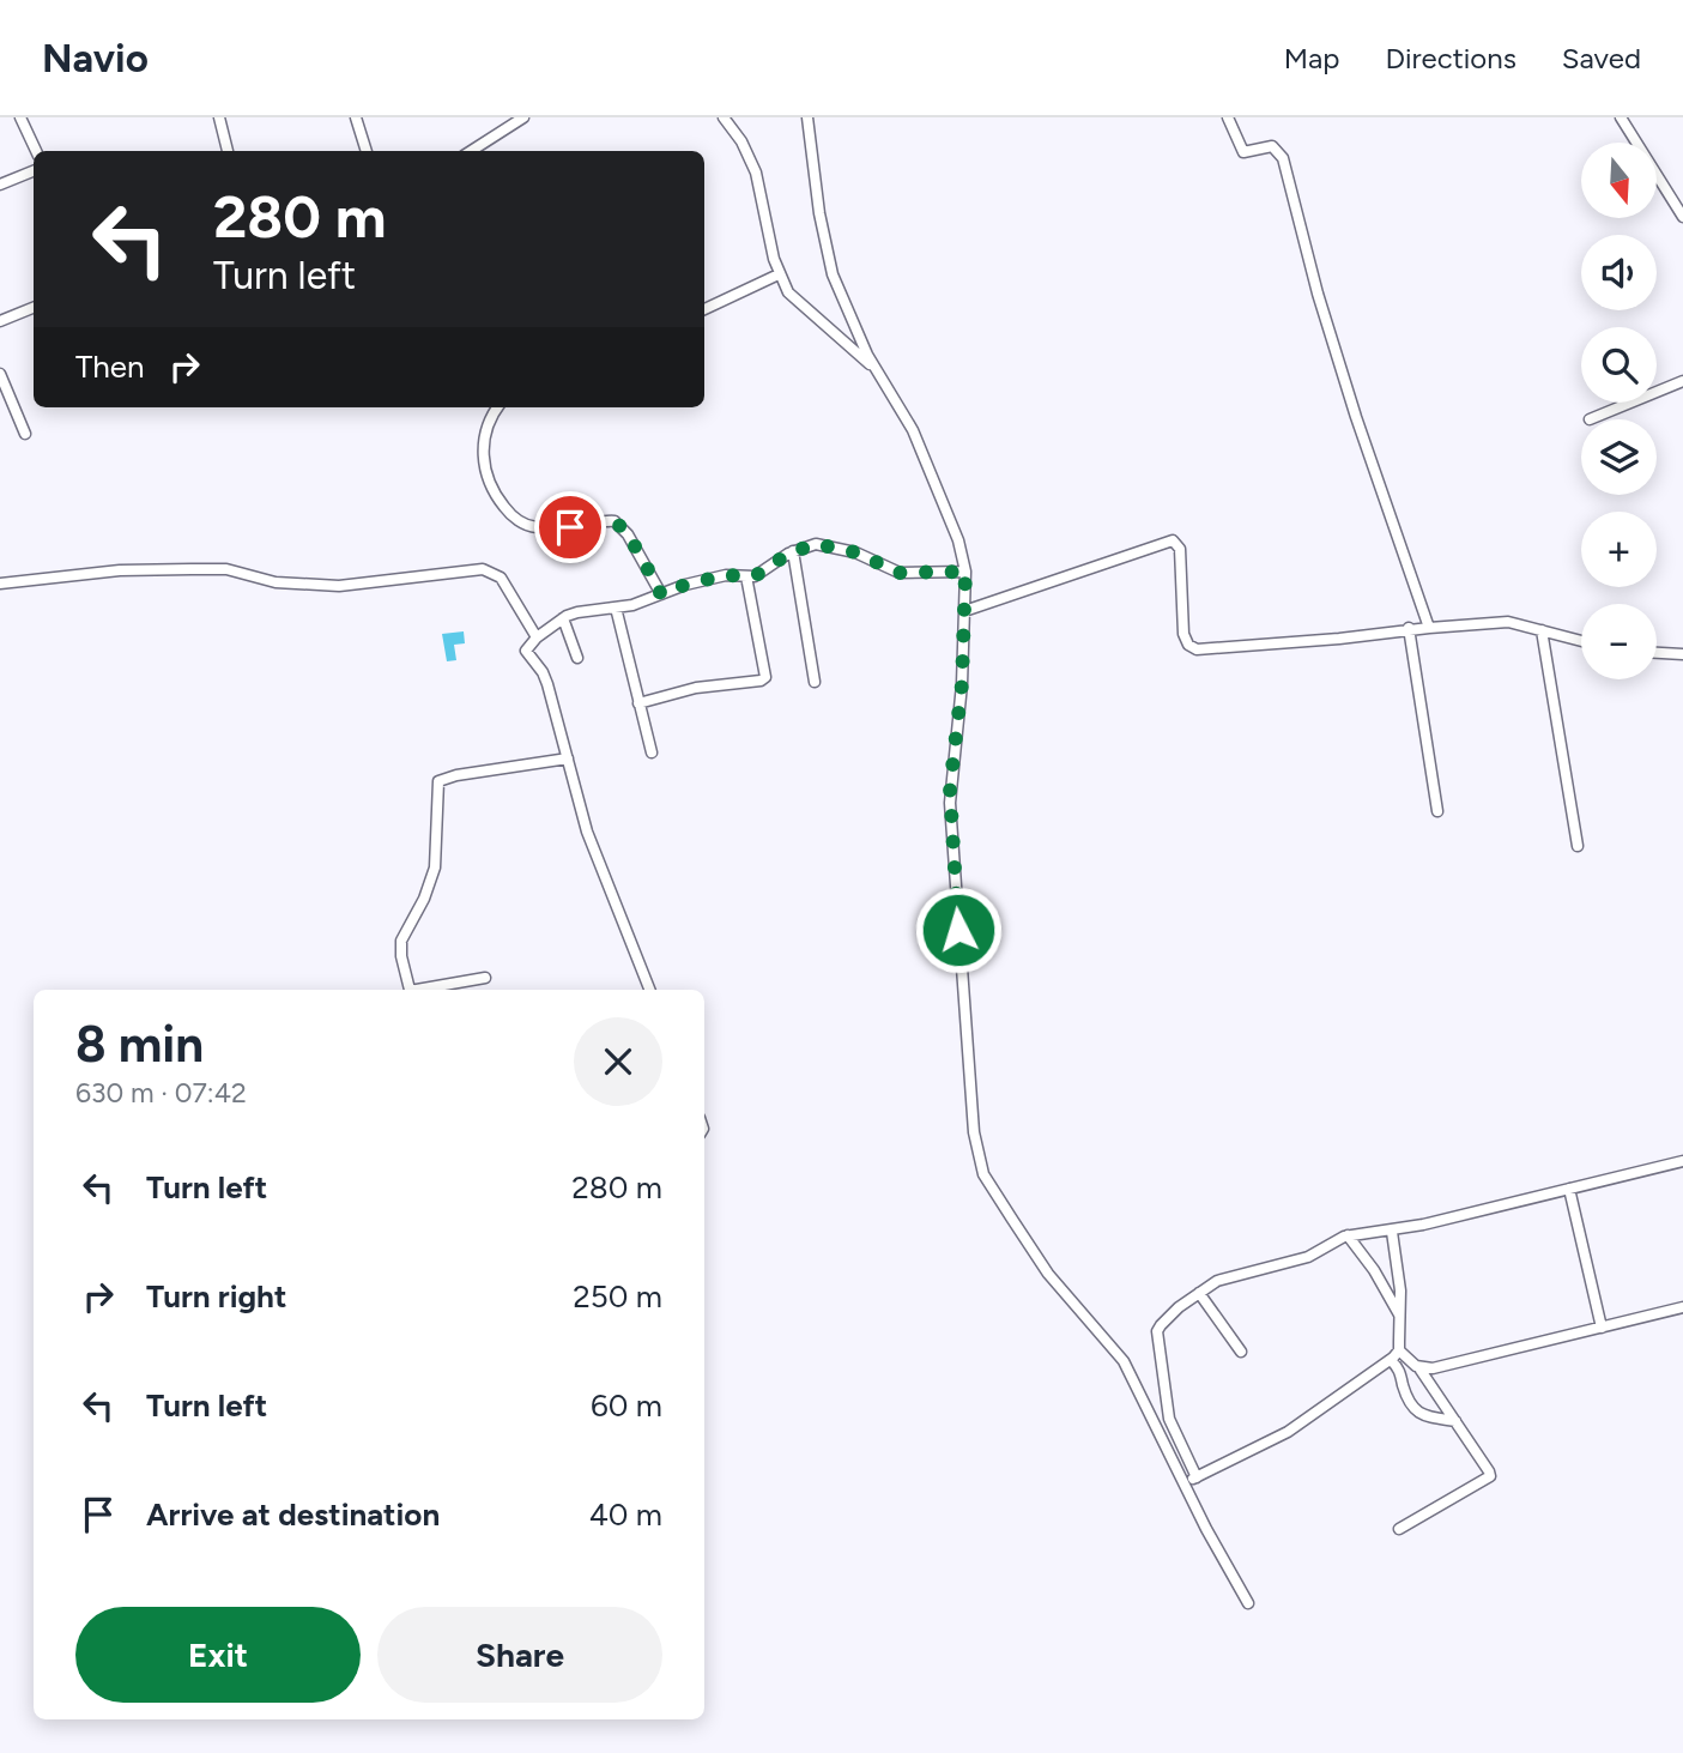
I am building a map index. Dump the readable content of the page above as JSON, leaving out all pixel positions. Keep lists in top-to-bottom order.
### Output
{
  "north": "bottom",
  "page": {
    "header": "Navio",
    "nav": ["Map", "Directions", "Saved"],
    "map_buttons": ["+", "−"],
    "turn": ["280 m", "Turn left"],
    "then": "Then",
    "heading": ["8 min", "630 m · 07:42"],
    "list": [
      {
        "name": "Turn left",
        "value": "280 m"
      },
      {
        "name": "Turn right",
        "value": "250 m"
      },
      {
        "name": "Turn left",
        "value": "60 m"
      },
      {
        "name": "Arrive at destination",
        "value": "40 m"
      }
    ],
    "buttons": ["Exit", "Share"]
  }
}
